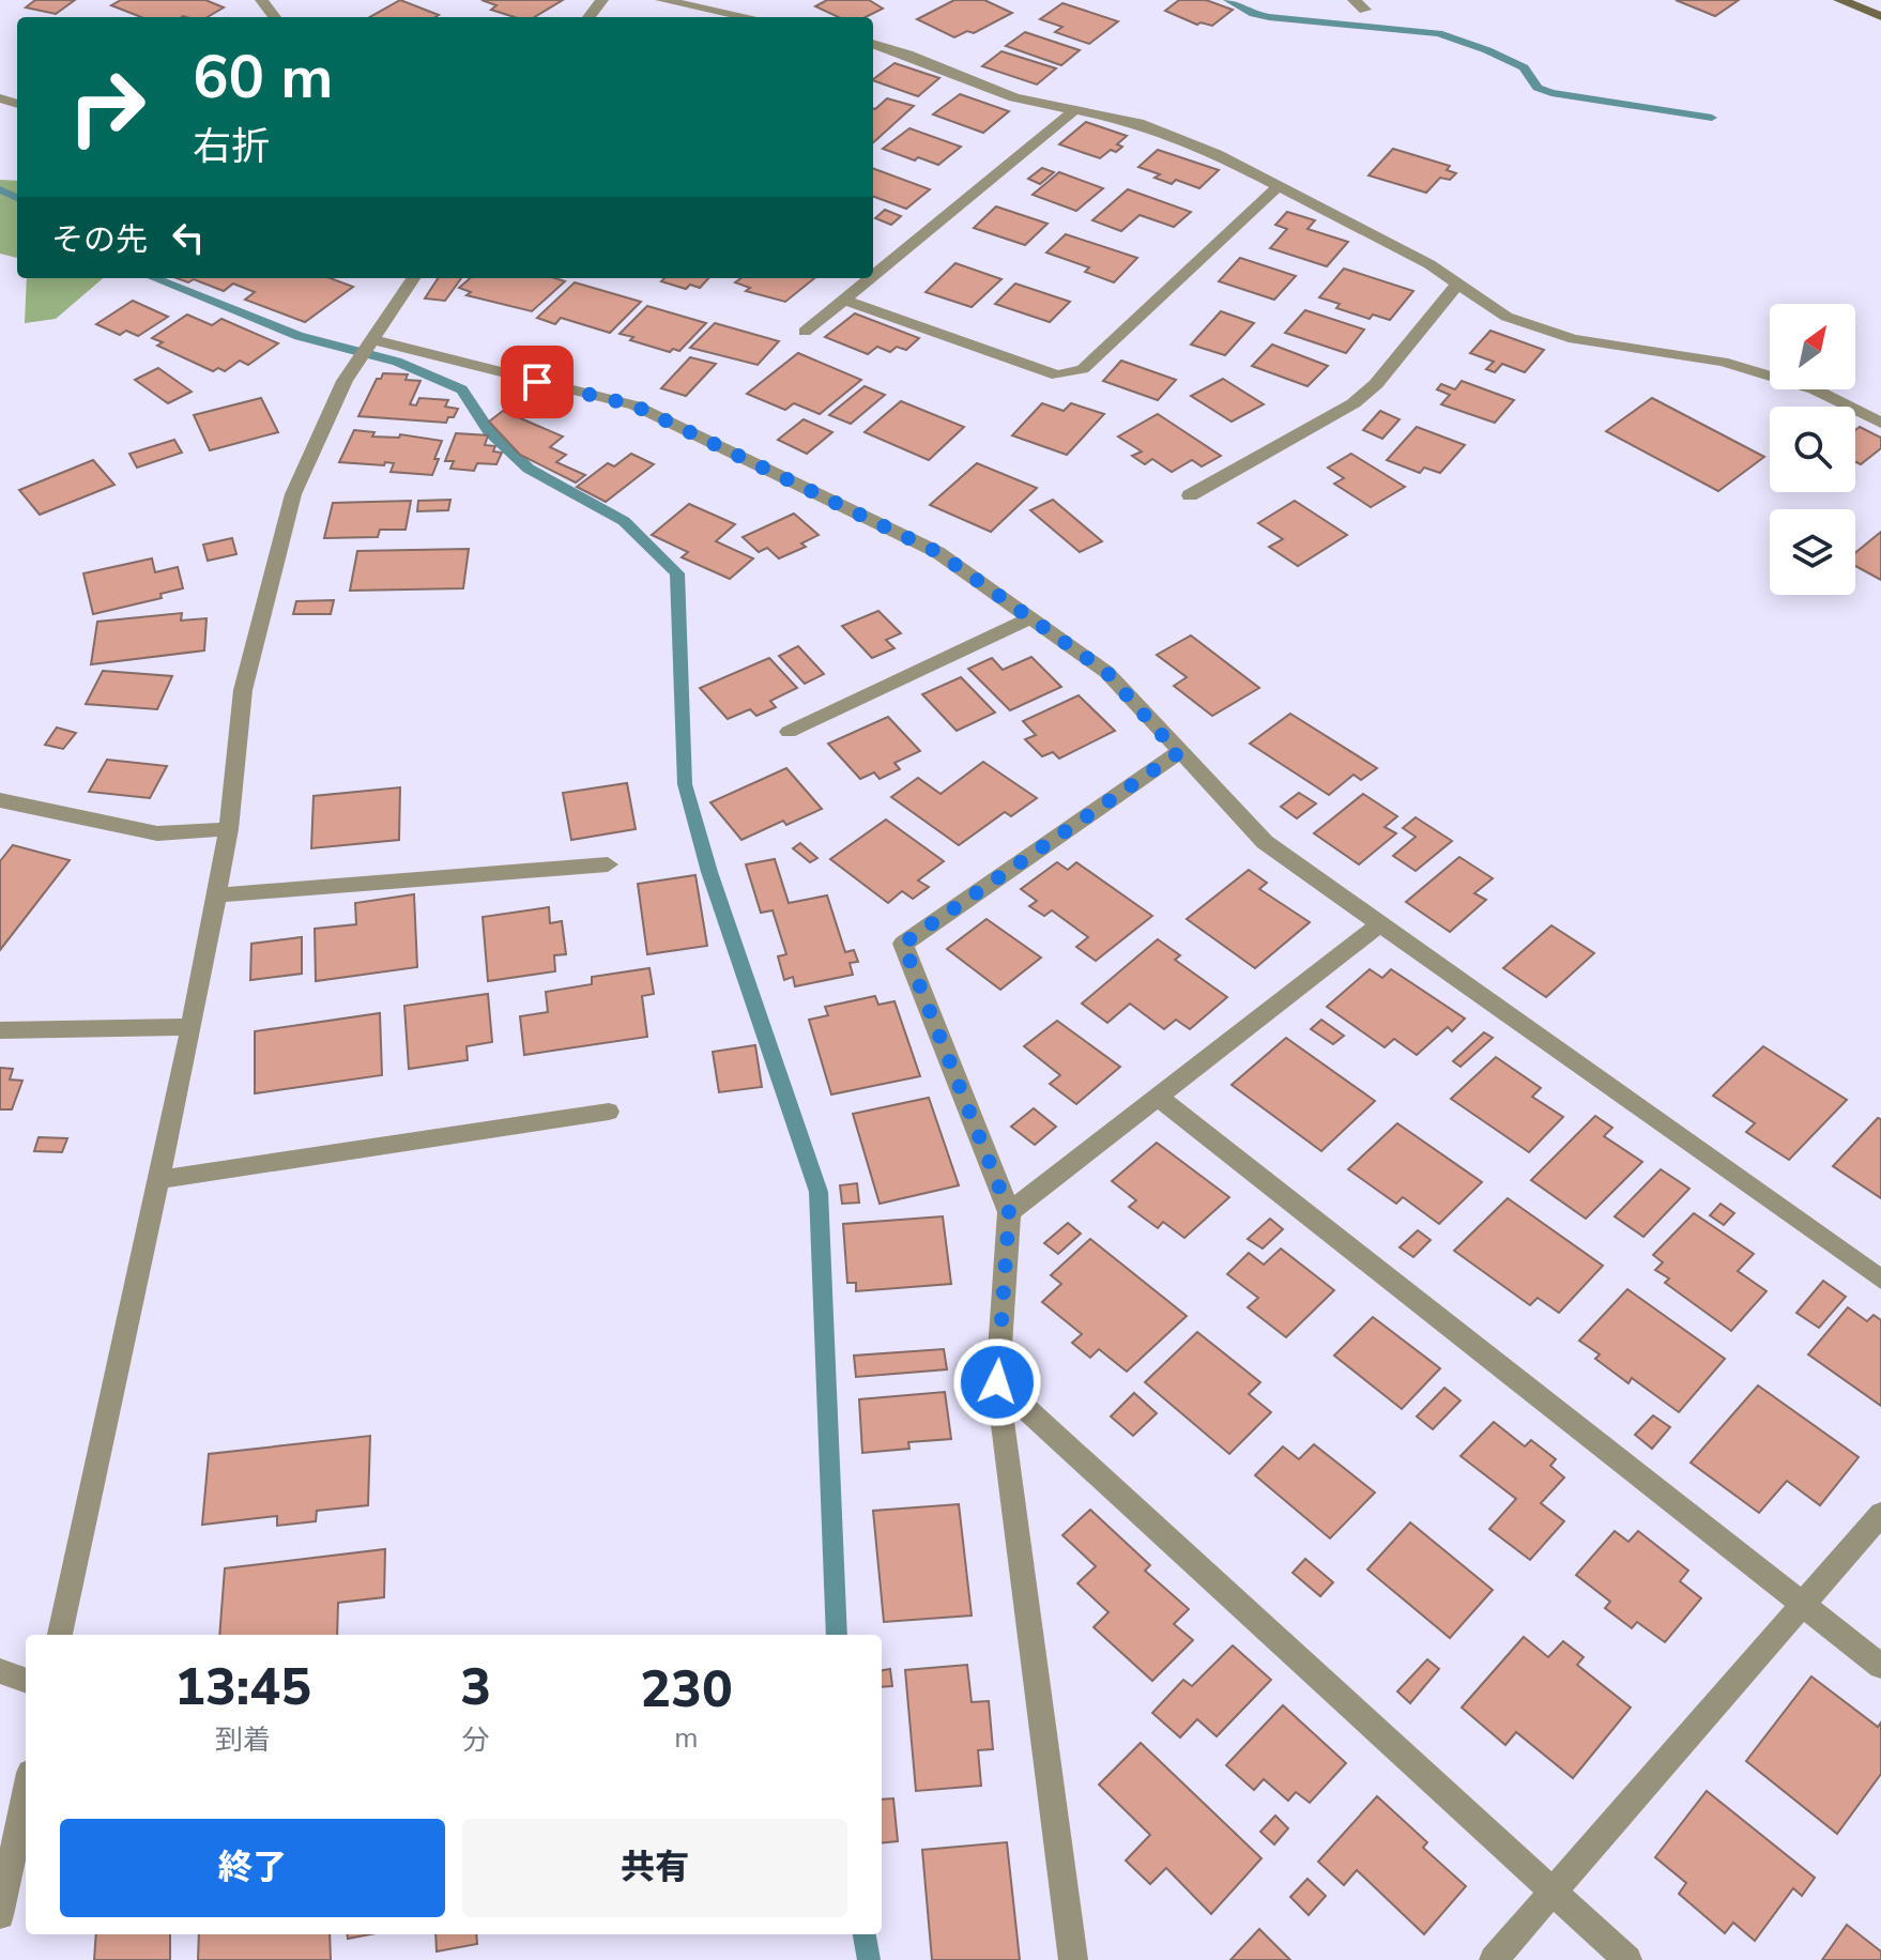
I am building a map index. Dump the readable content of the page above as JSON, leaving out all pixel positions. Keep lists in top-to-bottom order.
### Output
{
  "north": "top right",
  "page": {
    "turn": ["60 m", "右折"],
    "then": "その先",
    "eta": [
      "13:45",
      "到着",
      "3",
      "分",
      "230",
      "m"
    ],
    "buttons": ["終了", "共有"]
  }
}
